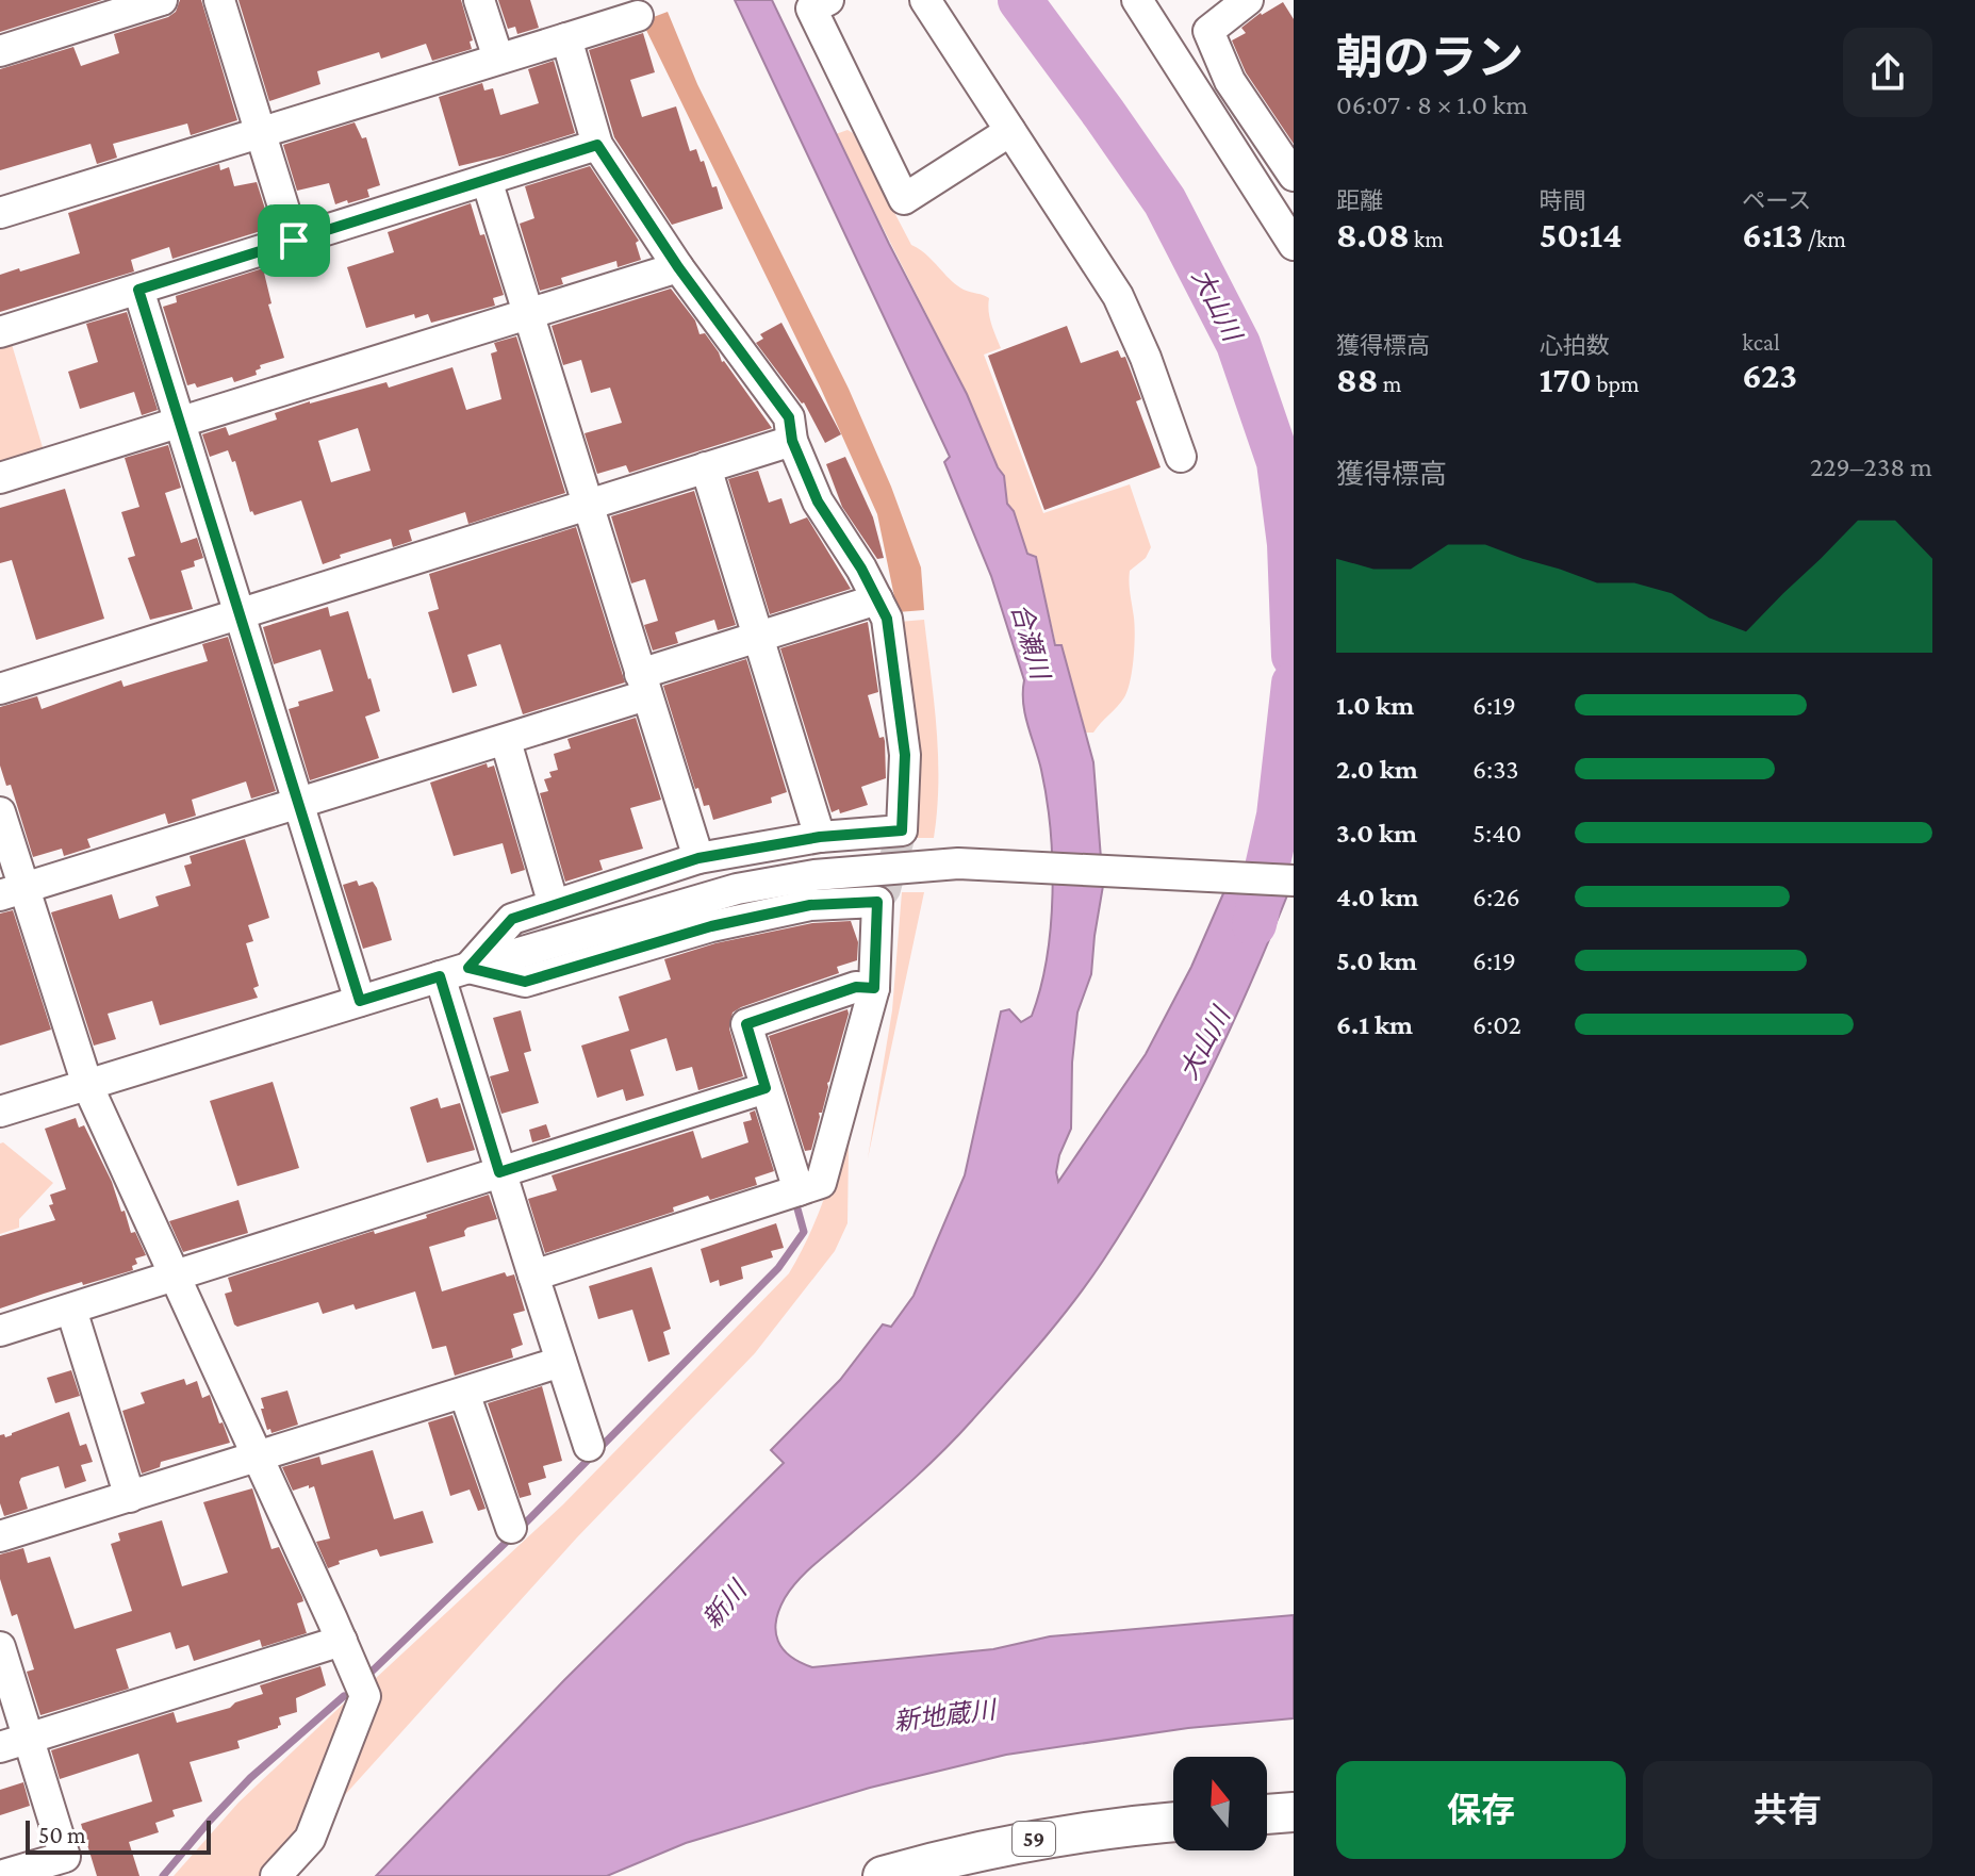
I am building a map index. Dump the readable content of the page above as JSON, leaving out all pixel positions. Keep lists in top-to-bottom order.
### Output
{
  "streets": {
    "main road": ["59"]
  },
  "water": [
    "大山川",
    "合瀬川",
    "新川",
    "新地蔵川"
  ],
  "scale_bar": "50 m",
  "north": "top",
  "page": {
    "heading": ["朝のラン", "06:07 · 8 × 1.0 km"],
    "stats": [
      ["距離", "8.08 km"],
      ["時間", "50:14"],
      ["ペース", "6:13 /km"],
      ["獲得標高", "88 m"],
      ["心拍数", "170 bpm"],
      ["kcal", "623"]
    ],
    "chart": ["獲得標高", "229–238 m"],
    "list": [
      {
        "name": "1.0 km",
        "note": "6:19"
      },
      {
        "name": "2.0 km",
        "note": "6:33"
      },
      {
        "name": "3.0 km",
        "note": "5:40"
      },
      {
        "name": "4.0 km",
        "note": "6:26"
      },
      {
        "name": "5.0 km",
        "note": "6:19"
      },
      {
        "name": "6.1 km",
        "note": "6:02"
      }
    ],
    "buttons": ["保存", "共有"],
    "scale": "50 m"
  }
}
